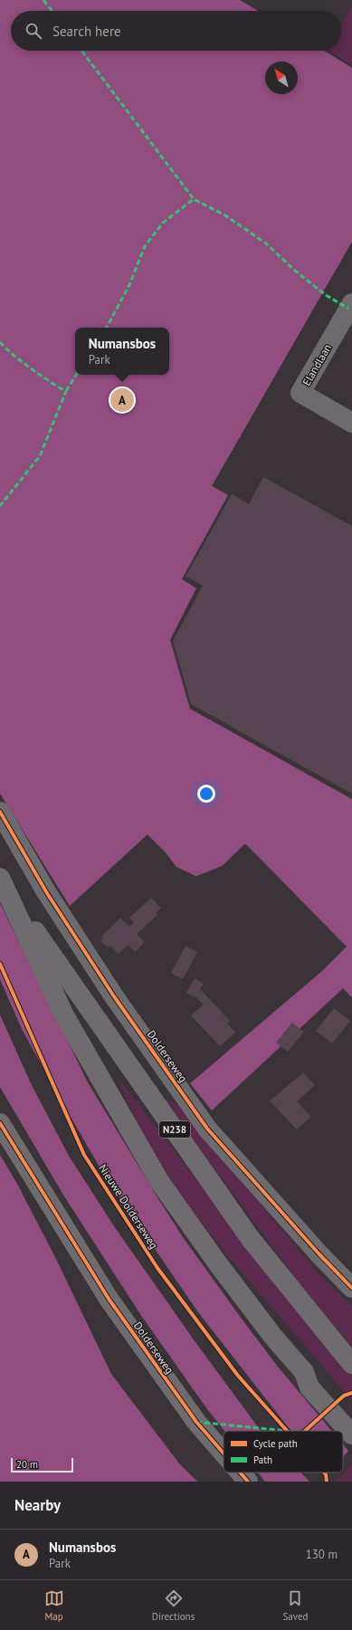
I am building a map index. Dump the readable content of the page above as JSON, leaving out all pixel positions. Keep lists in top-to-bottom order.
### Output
{
  "streets": {
    "main road": ["Dolderseweg", "N238"],
    "street": ["Elandlaan"],
    "cycle path": ["Nieuwe Dolderseweg"]
  },
  "legend": ["Cycle path", "Path"],
  "scale_bar": "20 m",
  "north": "top left",
  "page": {
    "search": "Search here",
    "popup": ["Numansbos", "Park"],
    "pins": "A",
    "scale": "20 m",
    "heading": "Nearby",
    "list": [
      {
        "mark": "A",
        "name": "Numansbos",
        "note": "Park",
        "value": "130 m"
      }
    ],
    "nav": ["Map", "Directions", "Saved"]
  }
}
